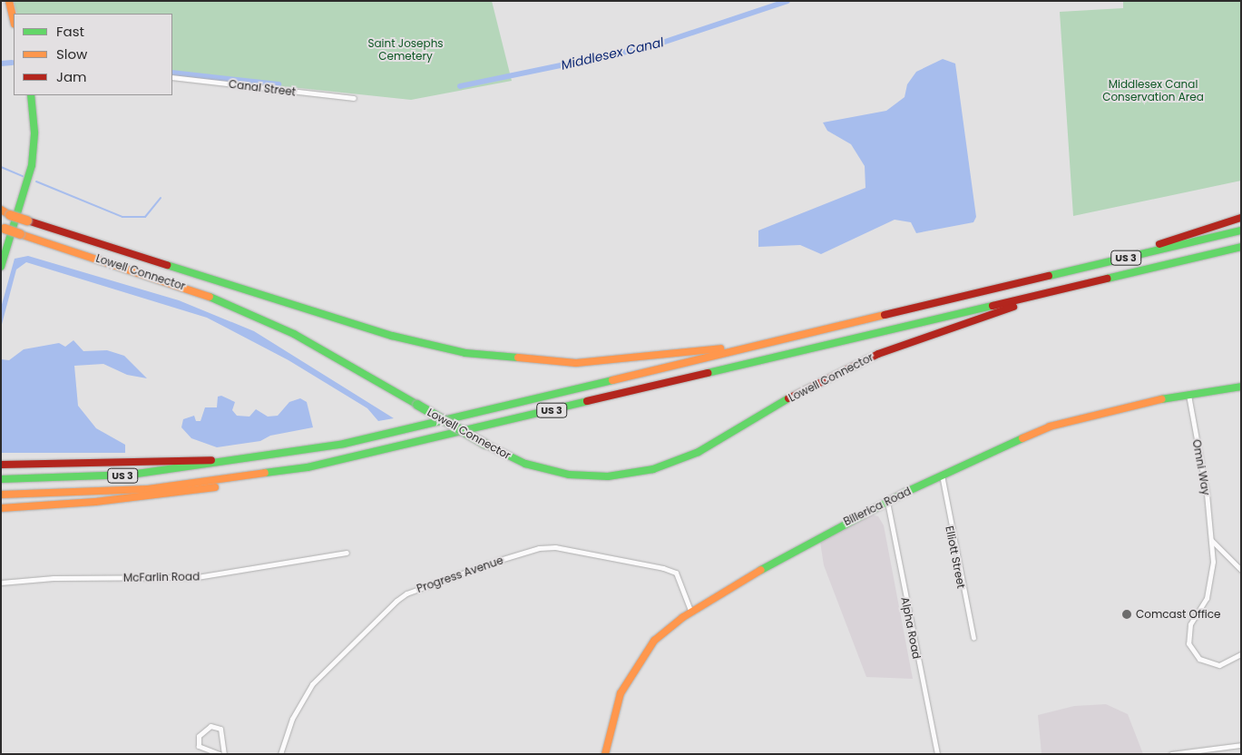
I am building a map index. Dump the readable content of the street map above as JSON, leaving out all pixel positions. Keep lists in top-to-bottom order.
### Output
{
  "streets": {
    "main road": ["US 3", "Lowell Connector", "Billerica Road"],
    "street": [
      "Canal Street",
      "Omni Way",
      "Elliott Street",
      "Progress Avenue",
      "McFarlin Road",
      "Alpha Road"
    ]
  },
  "crossings": [
    ["US 3", "Lowell Connector"],
    ["Omni Way", "Billerica Road"],
    ["Billerica Road", "Elliott Street"],
    ["Billerica Road", "Progress Avenue"],
    ["Billerica Road", "Alpha Road"]
  ],
  "water": ["Middlesex Canal"],
  "parks": ["Saint Josephs Cemetery", "Middlesex Canal Conservation Area"],
  "places": ["Comcast Office"],
  "legend": ["Fast", "Slow", "Jam"]
}
